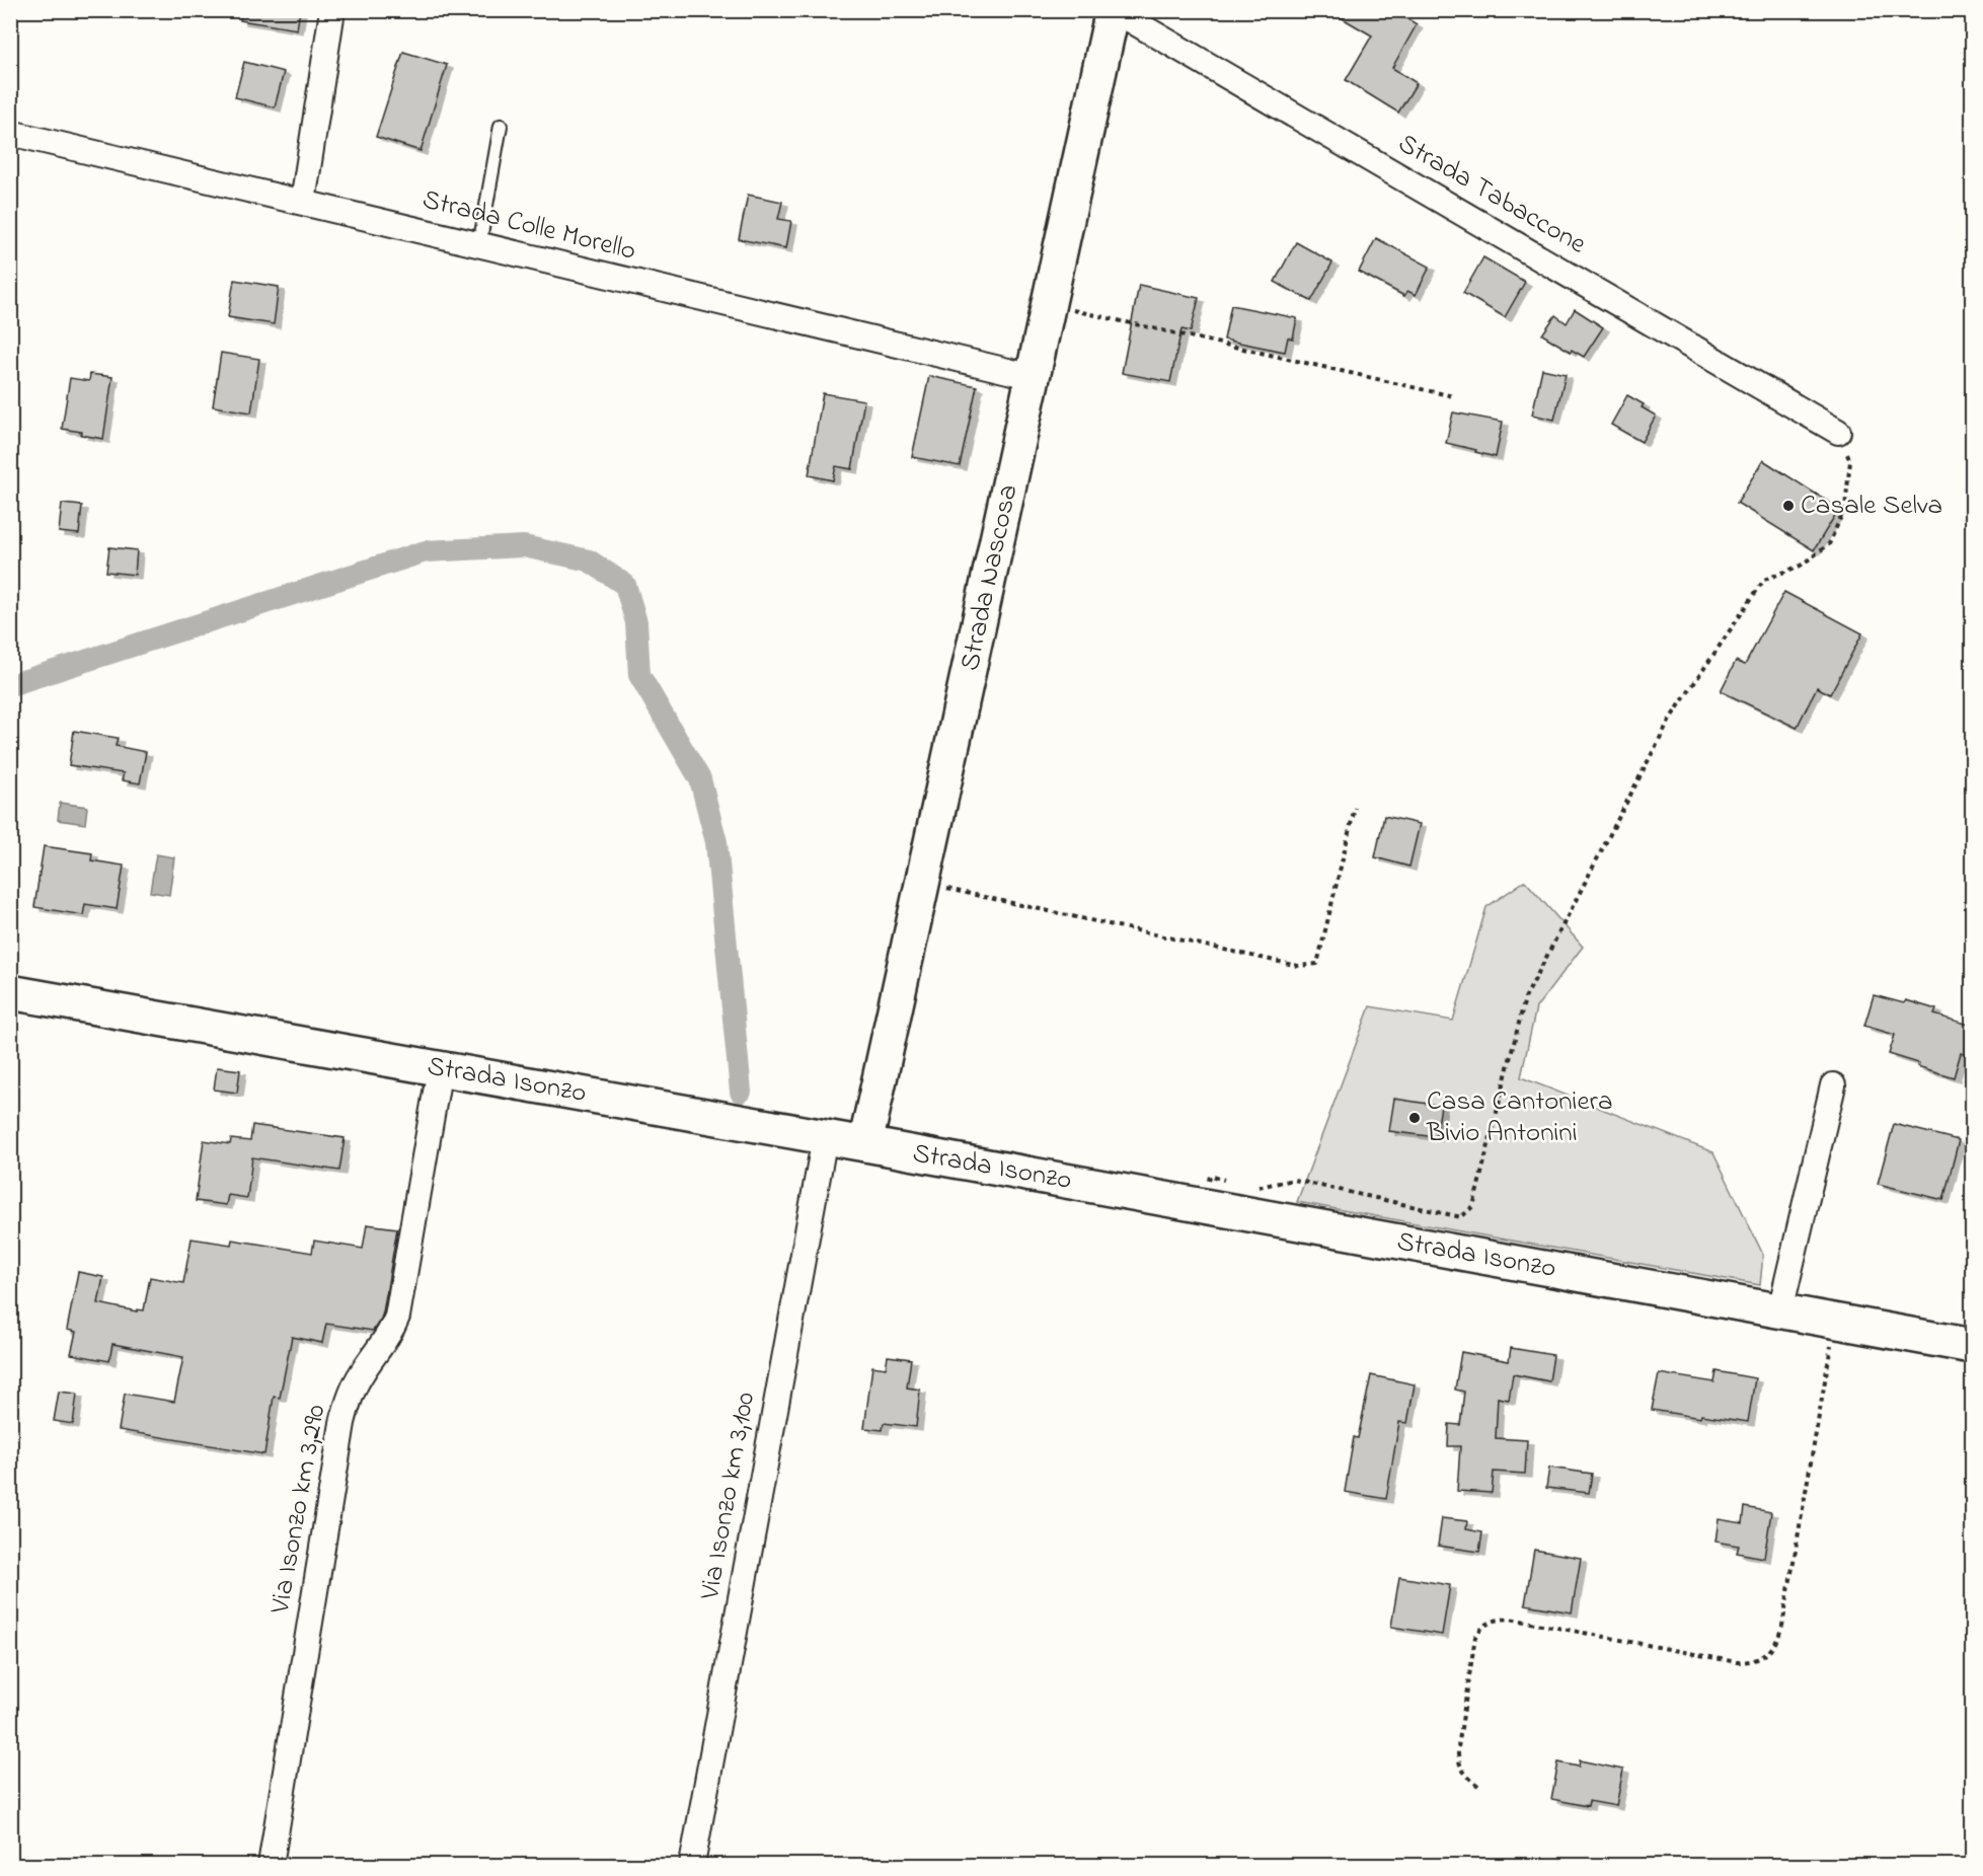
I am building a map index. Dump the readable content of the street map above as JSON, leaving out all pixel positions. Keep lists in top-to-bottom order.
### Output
{
  "streets": {
    "main road": ["Strada Nascosa", "Strada Isonzo"],
    "street": [
      "Strada Tabaccone",
      "Strada Colle Morello",
      "Via Isonzo km 3,100",
      "Via Isonzo km 3,290"
    ]
  },
  "crossings": [
    ["Strada Tabaccone", "Strada Nascosa"],
    ["Strada Colle Morello", "Strada Nascosa"],
    ["Strada Nascosa", "Strada Isonzo"],
    ["Strada Isonzo", "Via Isonzo km 3,100"],
    ["Strada Isonzo", "Via Isonzo km 3,290"]
  ],
  "places": ["Casale Selva", "Casa Cantoniera Bivio Antonini"]
}
